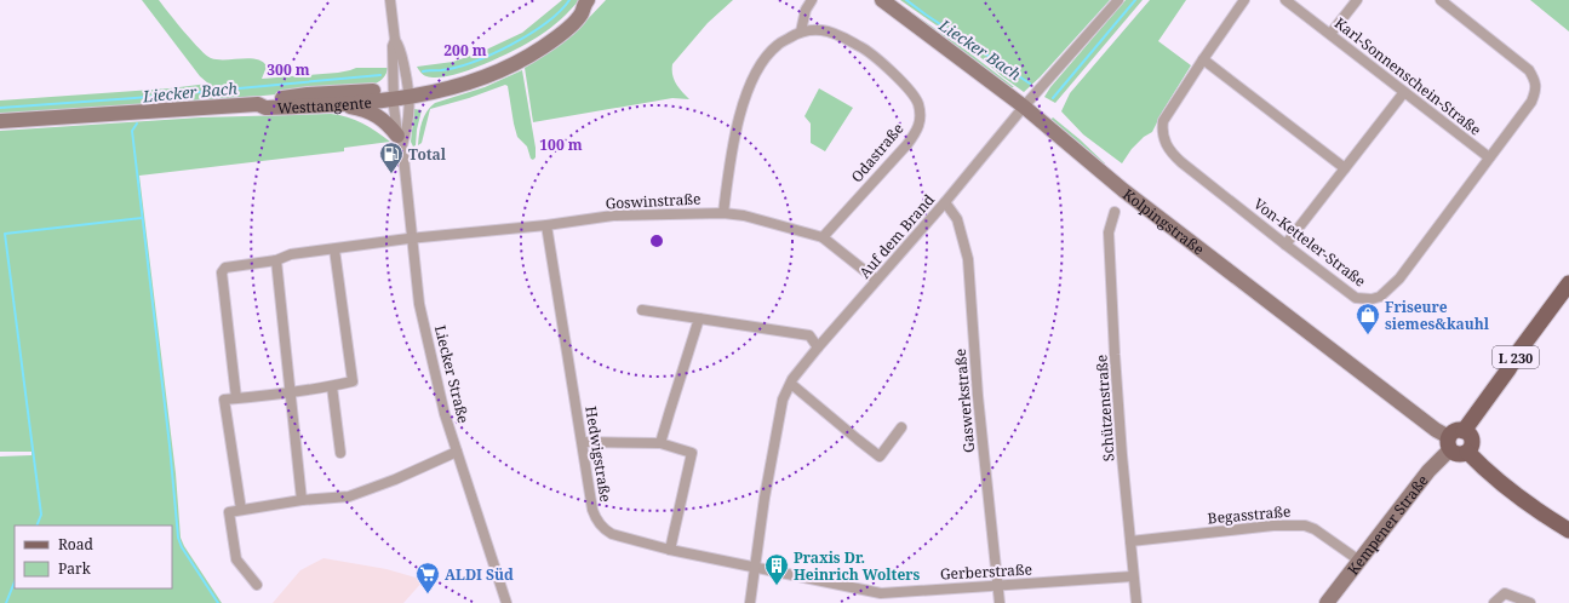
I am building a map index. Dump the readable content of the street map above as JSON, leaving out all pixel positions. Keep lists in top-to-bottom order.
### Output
{
  "streets": {
    "main road": [
      "Westtangente",
      "Kolpingstraße",
      "L 230",
      "Kempener Straße"
    ],
    "street": [
      "Karl-Sonnenschein-Straße",
      "Odastraße",
      "Goswinstraße",
      "Auf dem Brand",
      "Von-Ketteler-Straße",
      "Liecker Straße",
      "Gaswerkstraße",
      "Schützenstraße",
      "Hedwigstraße",
      "Begasstraße",
      "Gerberstraße"
    ]
  },
  "crossings": [
    ["Karl-Sonnenschein-Straße", "Von-Ketteler-Straße"],
    ["Westtangente", "Liecker Straße"],
    ["Odastraße", "Goswinstraße"],
    ["Goswinstraße", "Auf dem Brand"],
    ["Goswinstraße", "Liecker Straße"],
    ["Goswinstraße", "Hedwigstraße"],
    ["Kolpingstraße", "Auf dem Brand"],
    ["Kolpingstraße", "L 230"],
    ["Kolpingstraße", "Kempener Straße"],
    ["Auf dem Brand", "Gaswerkstraße"],
    ["Auf dem Brand", "Hedwigstraße"],
    ["Auf dem Brand", "Gerberstraße"],
    ["L 230", "Kempener Straße"],
    ["Gaswerkstraße", "Gerberstraße"],
    ["Schützenstraße", "Begasstraße"],
    ["Schützenstraße", "Gerberstraße"],
    ["Hedwigstraße", "Gerberstraße"],
    ["Begasstraße", "Kempener Straße"]
  ],
  "water": ["Liecker Bach"],
  "places": {
    "fuel station": ["Total"],
    "shop": ["Friseure siemes&kauhl"],
    "building": ["Praxis Dr. Heinrich Wolters"],
    "supermarket": ["ALDI Süd"]
  },
  "legend": ["Road", "Park"],
  "rings": ["200 m", "300 m", "100 m"]
}
